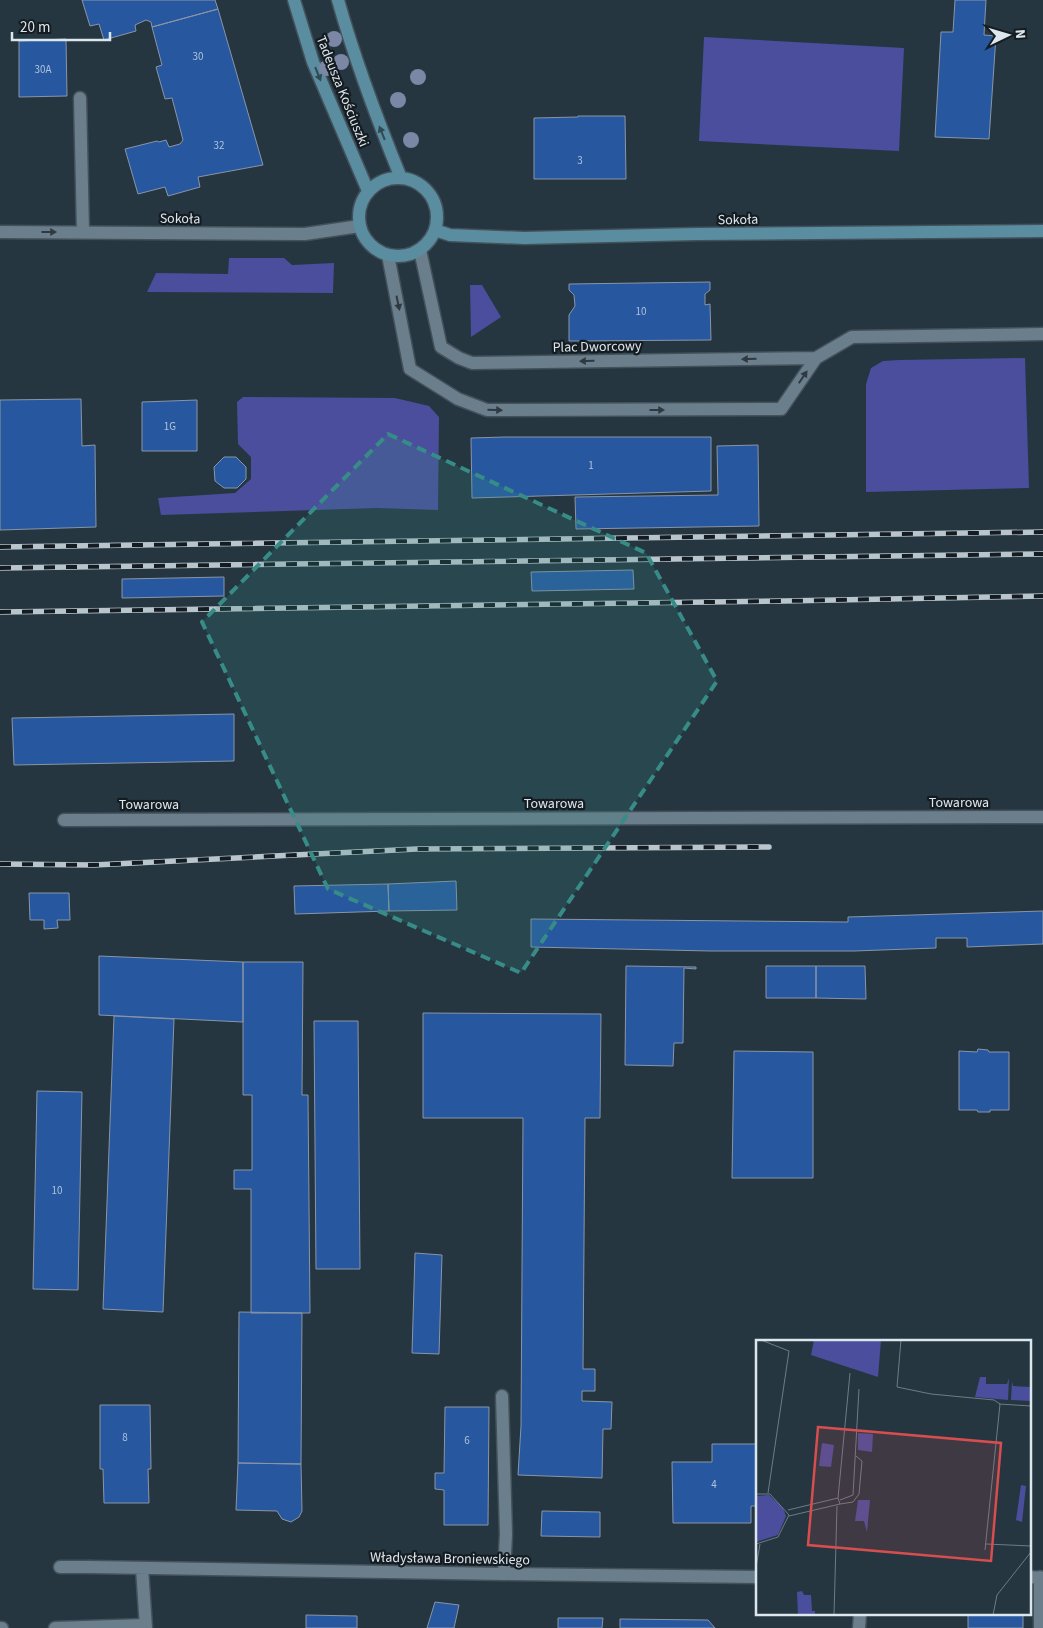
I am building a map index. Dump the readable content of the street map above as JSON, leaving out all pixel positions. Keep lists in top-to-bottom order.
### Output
{
  "streets": {
    "street": [
      "Tadeusza Kościuszki",
      "Sokoła",
      "Plac Dworcowy",
      "Towarowa",
      "Władysława Broniewskiego"
    ]
  },
  "crossings": [
    ["Tadeusza Kościuszki", "Sokoła"],
    ["Tadeusza Kościuszki", "Plac Dworcowy"],
    ["Sokoła", "Plac Dworcowy"]
  ],
  "one_way": ["Plac Dworcowy"],
  "house_numbers": [
    "30",
    "30A",
    "32",
    "3",
    "10",
    "1G",
    "1",
    "10",
    "8",
    "6",
    "4"
  ],
  "scale_bar": "20 m",
  "north": "right"
}
